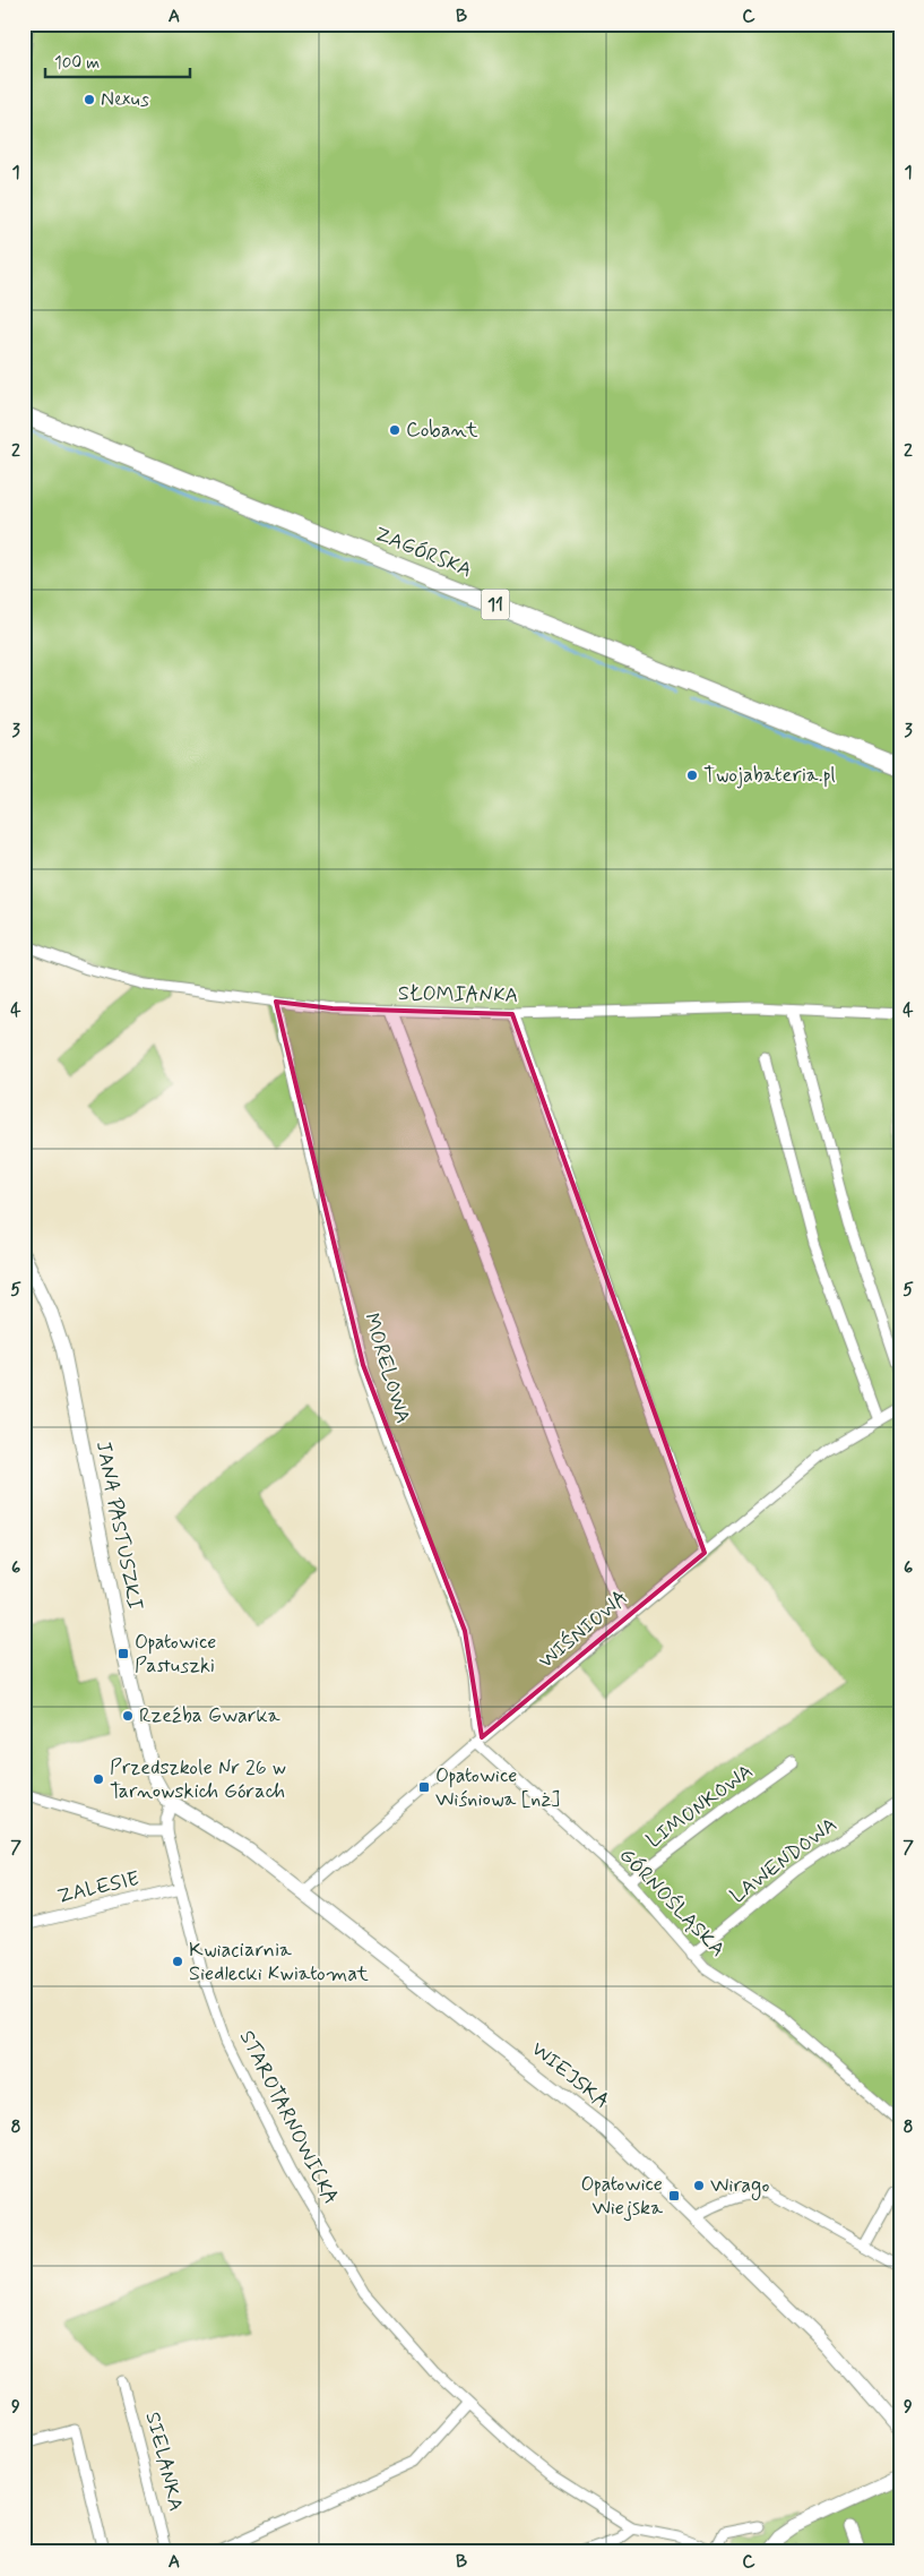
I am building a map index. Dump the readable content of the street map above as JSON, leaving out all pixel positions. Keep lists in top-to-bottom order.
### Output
{
  "streets": {
    "highway": ["ZAGÓRSKA", "11"],
    "street": [
      "SŁOMIANKA",
      "MORELOWA",
      "JANA PASTUSZKI",
      "WIŚNIOWA",
      "LIMONKOWA",
      "LAWENDOWA",
      "ZALESIE",
      "GÓRNOŚLĄSKA",
      "WIEJSKA",
      "STAROTARNOWICKA",
      "SIELANKA"
    ]
  },
  "crossings": [
    ["SŁOMIANKA", "MORELOWA"],
    ["MORELOWA", "WIŚNIOWA"],
    ["MORELOWA", "GÓRNOŚLĄSKA"],
    ["JANA PASTUSZKI", "WIEJSKA"],
    ["JANA PASTUSZKI", "STAROTARNOWICKA"],
    ["WIŚNIOWA", "GÓRNOŚLĄSKA"],
    ["WIŚNIOWA", "WIEJSKA"],
    ["LIMONKOWA", "GÓRNOŚLĄSKA"],
    ["LAWENDOWA", "GÓRNOŚLĄSKA"],
    ["ZALESIE", "STAROTARNOWICKA"],
    ["WIEJSKA", "STAROTARNOWICKA"]
  ],
  "places": {
    "other": [
      "Nexus",
      "Cobant",
      "Twojabateria.pl",
      "Rzeźba Gwarka",
      "Przedszkole Nr 26 w Tarnowskich Górach",
      "Kwiaciarnia Siedlecki Kwiatomat",
      "Wirago"
    ],
    "transit": ["Opatowice Pastuszki", "Opatowice Wiśniowa [nż]", "Opatowice Wiejska"]
  },
  "scale_bar": "100 m",
  "grid": {
    "columns": ["A", "B", "C"],
    "rows": [
      "1",
      "2",
      "3",
      "4",
      "5",
      "6",
      "7",
      "8",
      "9"
    ]
  }
}
